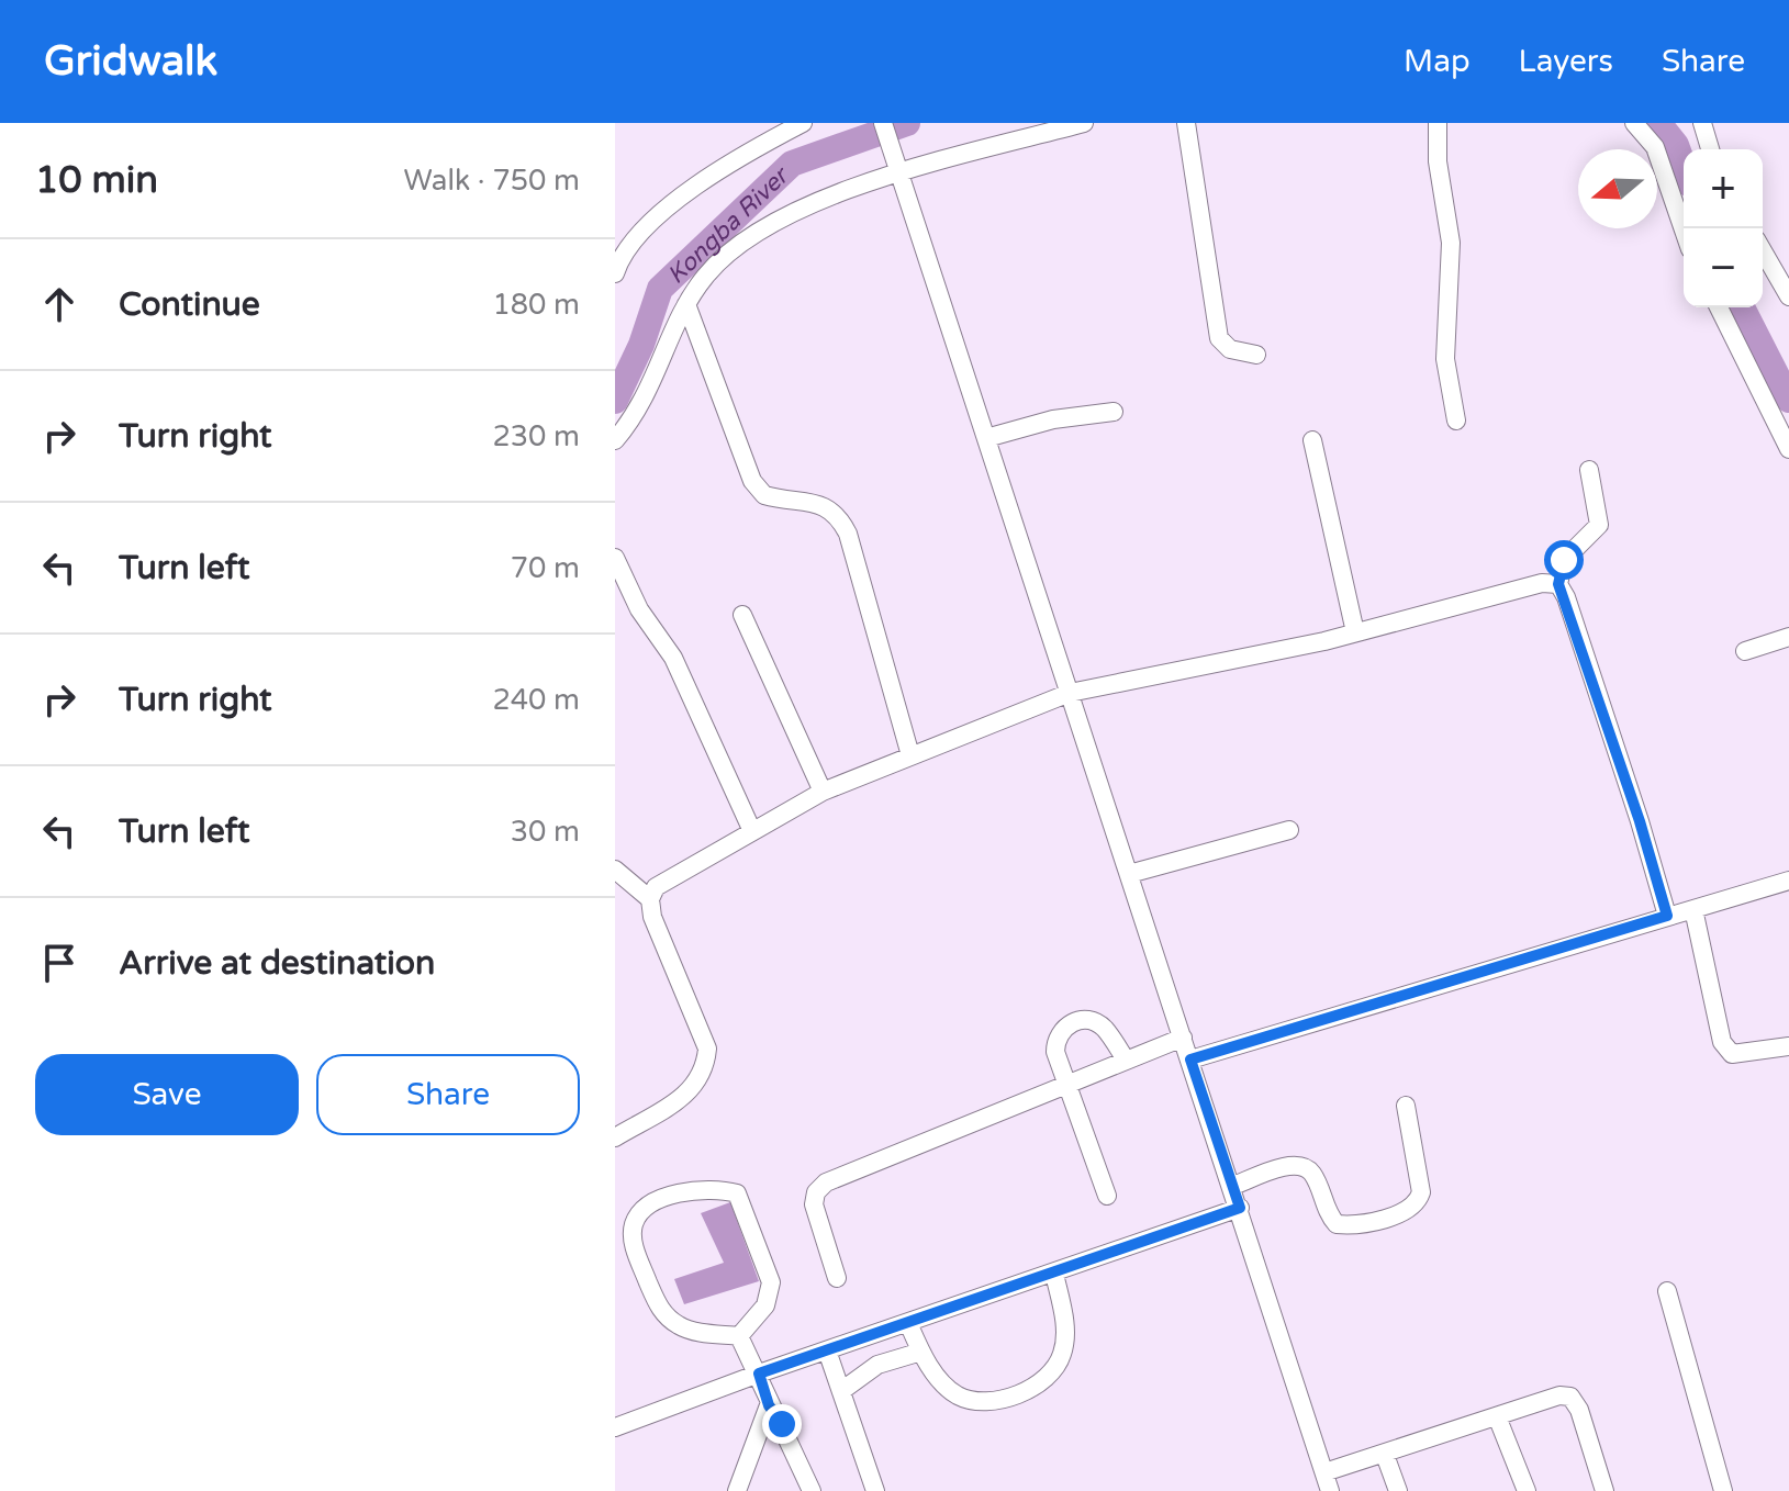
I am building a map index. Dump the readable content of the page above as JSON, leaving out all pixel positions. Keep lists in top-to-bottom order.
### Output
{
  "water": ["Kongba River"],
  "north": "left",
  "page": {
    "header": "Gridwalk",
    "nav": ["Map", "Layers", "Share"],
    "heading": ["10 min", "Walk · 750 m"],
    "map_buttons": ["+", "−"],
    "list": [
      ["Continue", "180 m"],
      ["Turn right", "230 m"],
      ["Turn left", "70 m"],
      ["Turn right", "240 m"],
      ["Turn left", "30 m"],
      "Arrive at destination"
    ],
    "buttons": ["Save", "Share"]
  }
}
